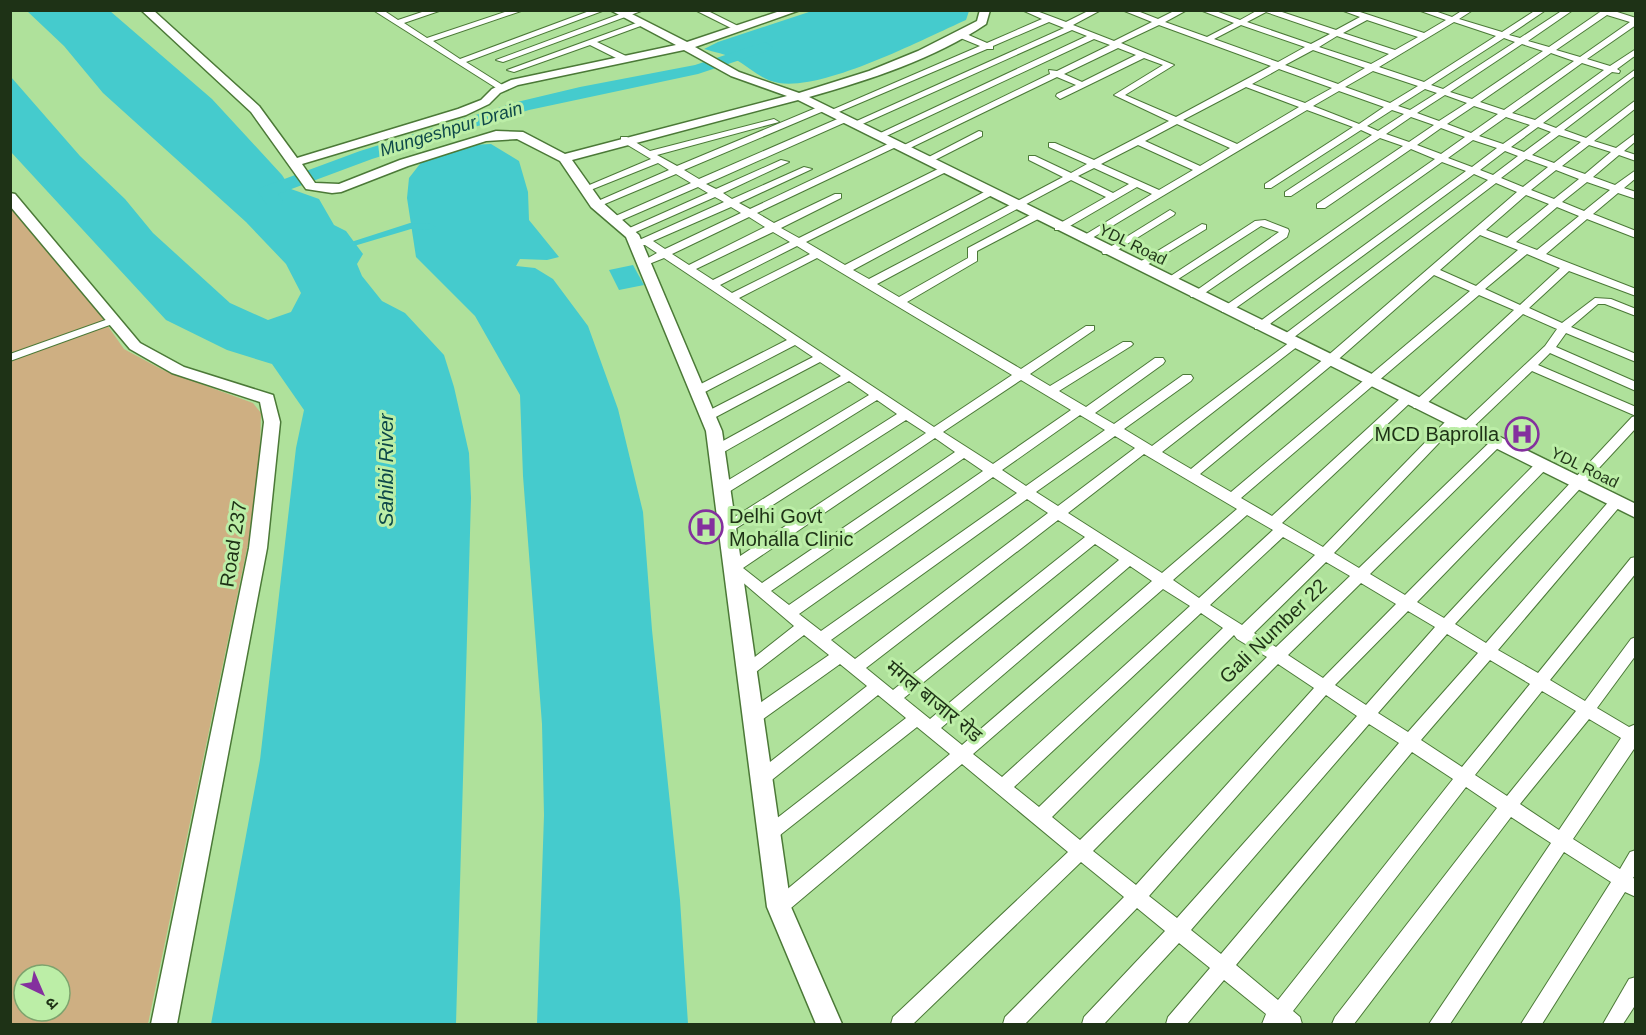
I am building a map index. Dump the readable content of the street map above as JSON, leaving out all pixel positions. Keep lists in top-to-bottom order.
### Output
{
  "streets": {
    "street": [
      "YDL Road",
      "Road 237",
      "Gali Number 22",
      "मंगल बाजार रोड"
    ]
  },
  "crossings": [
    ["YDL Road", "Gali Number 22"],
    ["Gali Number 22", "मंगल बाजार रोड"]
  ],
  "water": ["Mungeshpur Drain", "Sahibi River"],
  "places": {
    "hospital": ["MCD Baprolla", "Delhi Govt Mohalla Clinic"]
  },
  "north": "bottom right"
}
